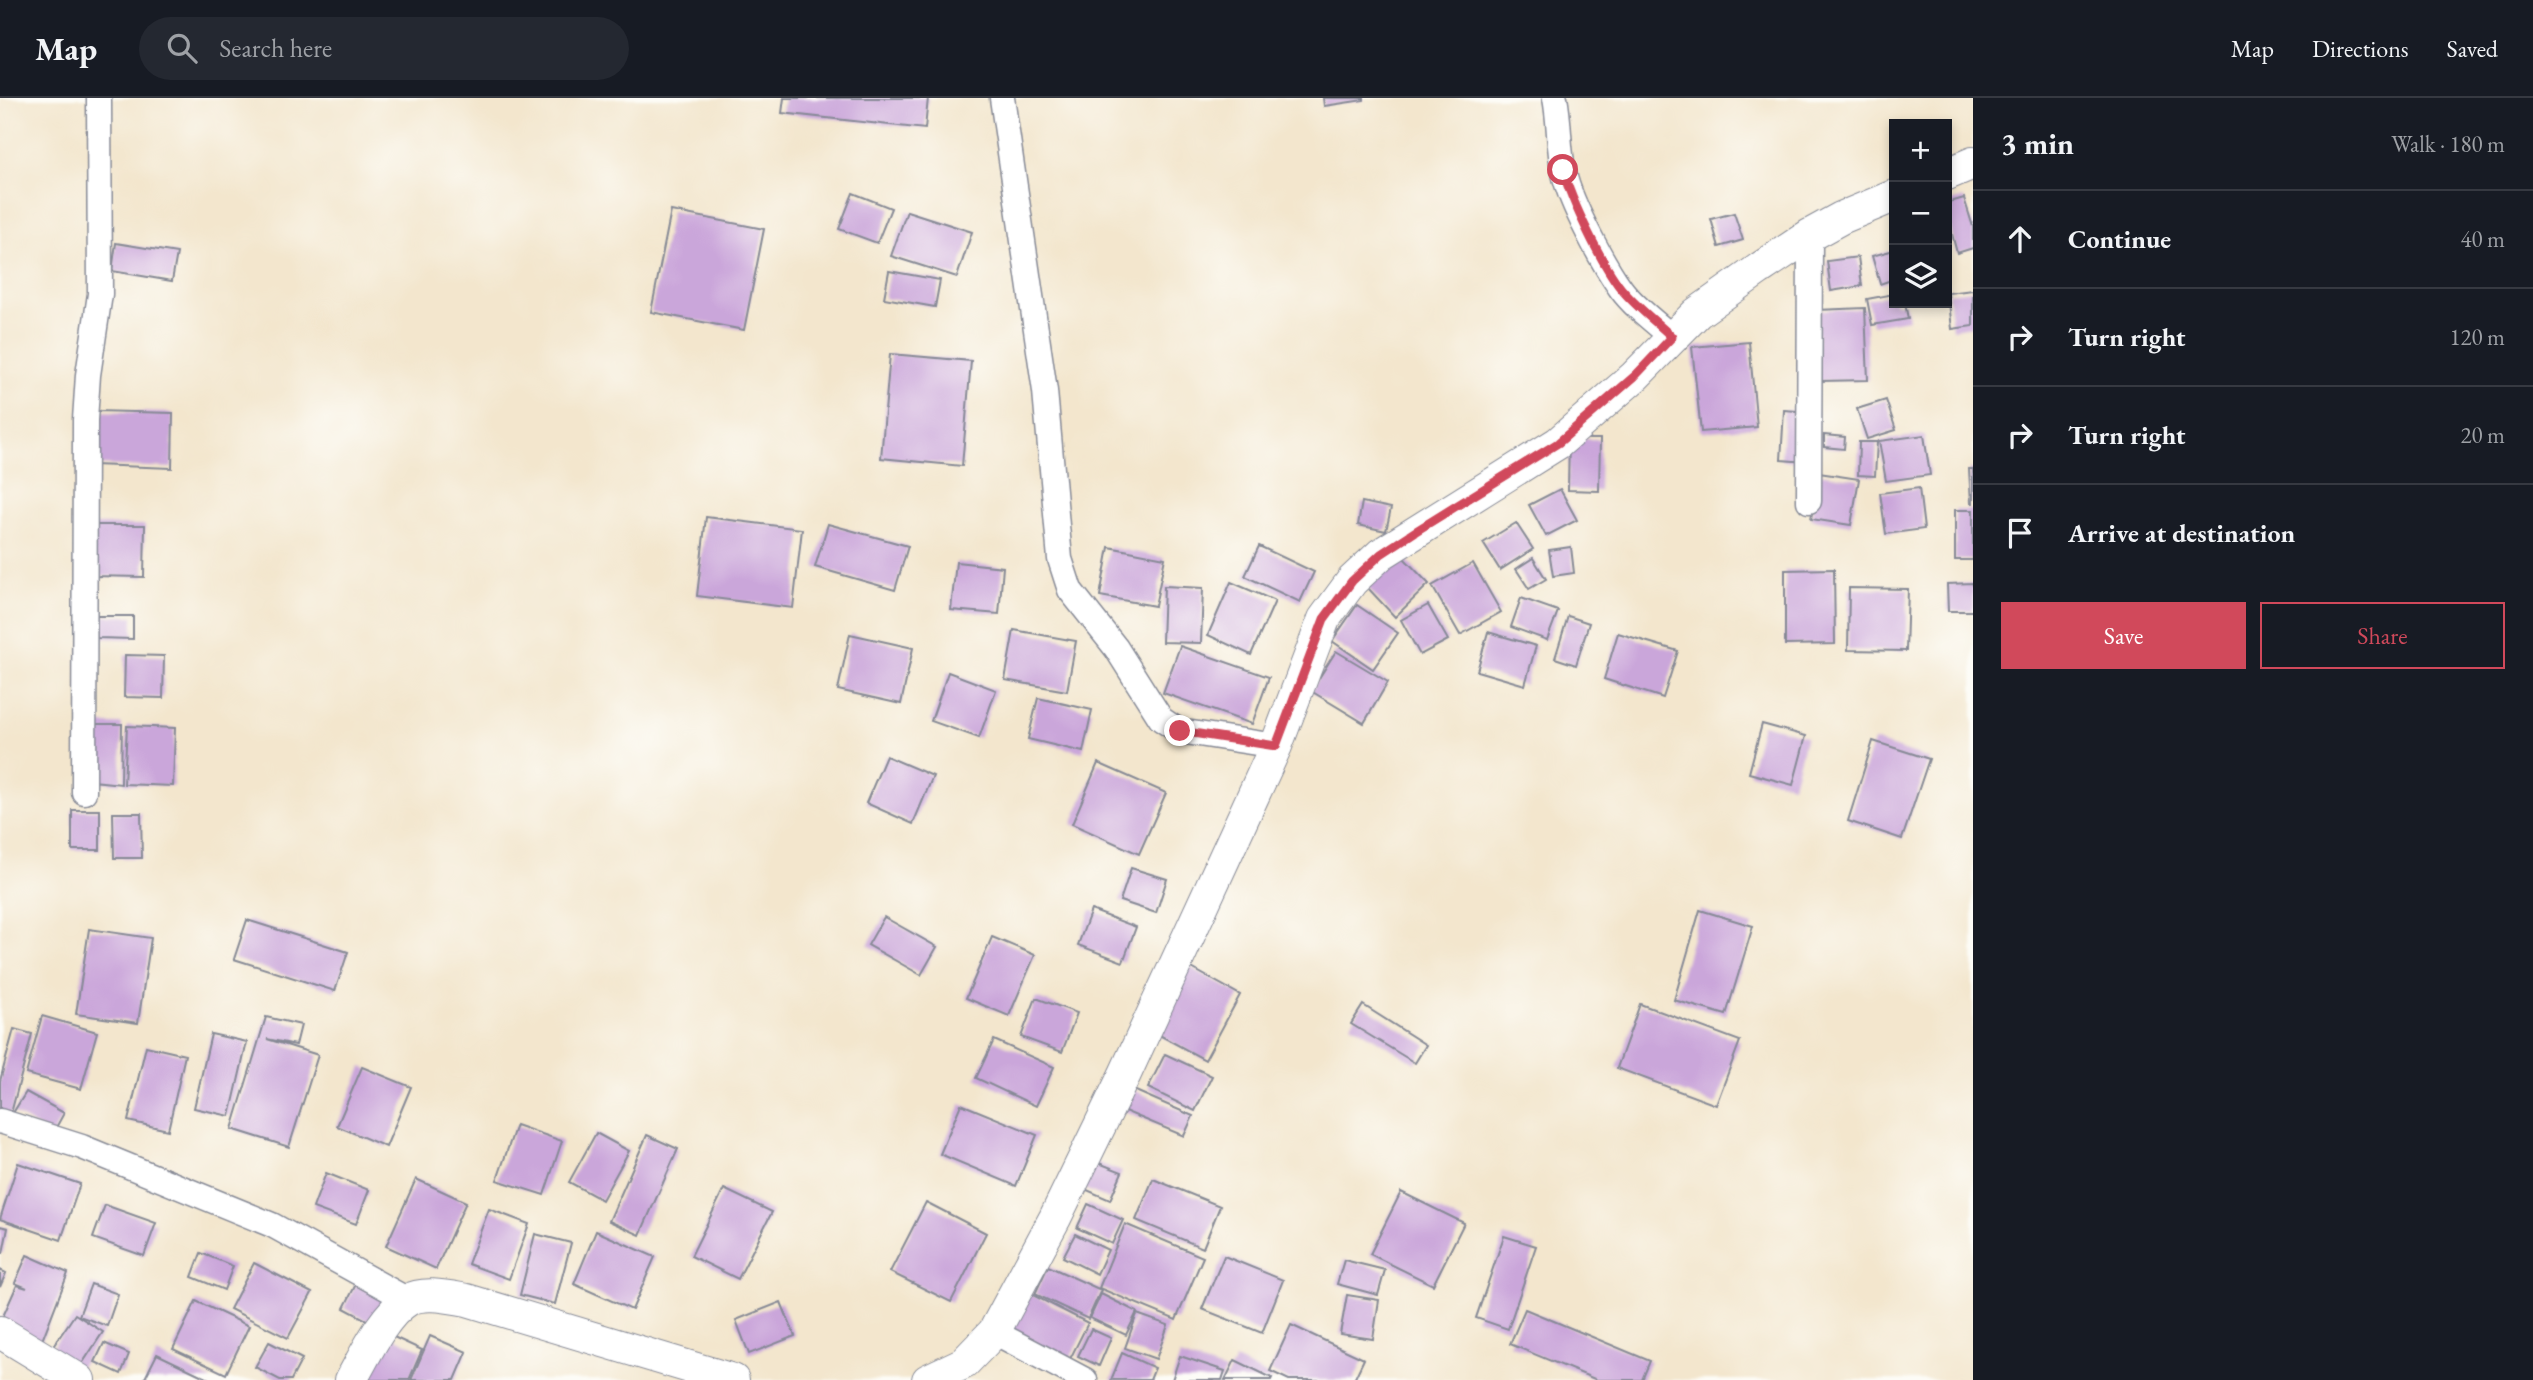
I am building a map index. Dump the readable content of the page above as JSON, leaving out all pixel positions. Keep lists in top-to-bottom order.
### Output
{
  "page": {
    "header": "Map",
    "search": "Search here",
    "nav": ["Map", "Directions", "Saved"],
    "heading": ["3 min", "Walk · 180 m"],
    "map_buttons": ["+", "−"],
    "list": [
      ["Continue", "40 m"],
      ["Turn right", "120 m"],
      ["Turn right", "20 m"],
      "Arrive at destination"
    ],
    "buttons": ["Save", "Share"]
  }
}
